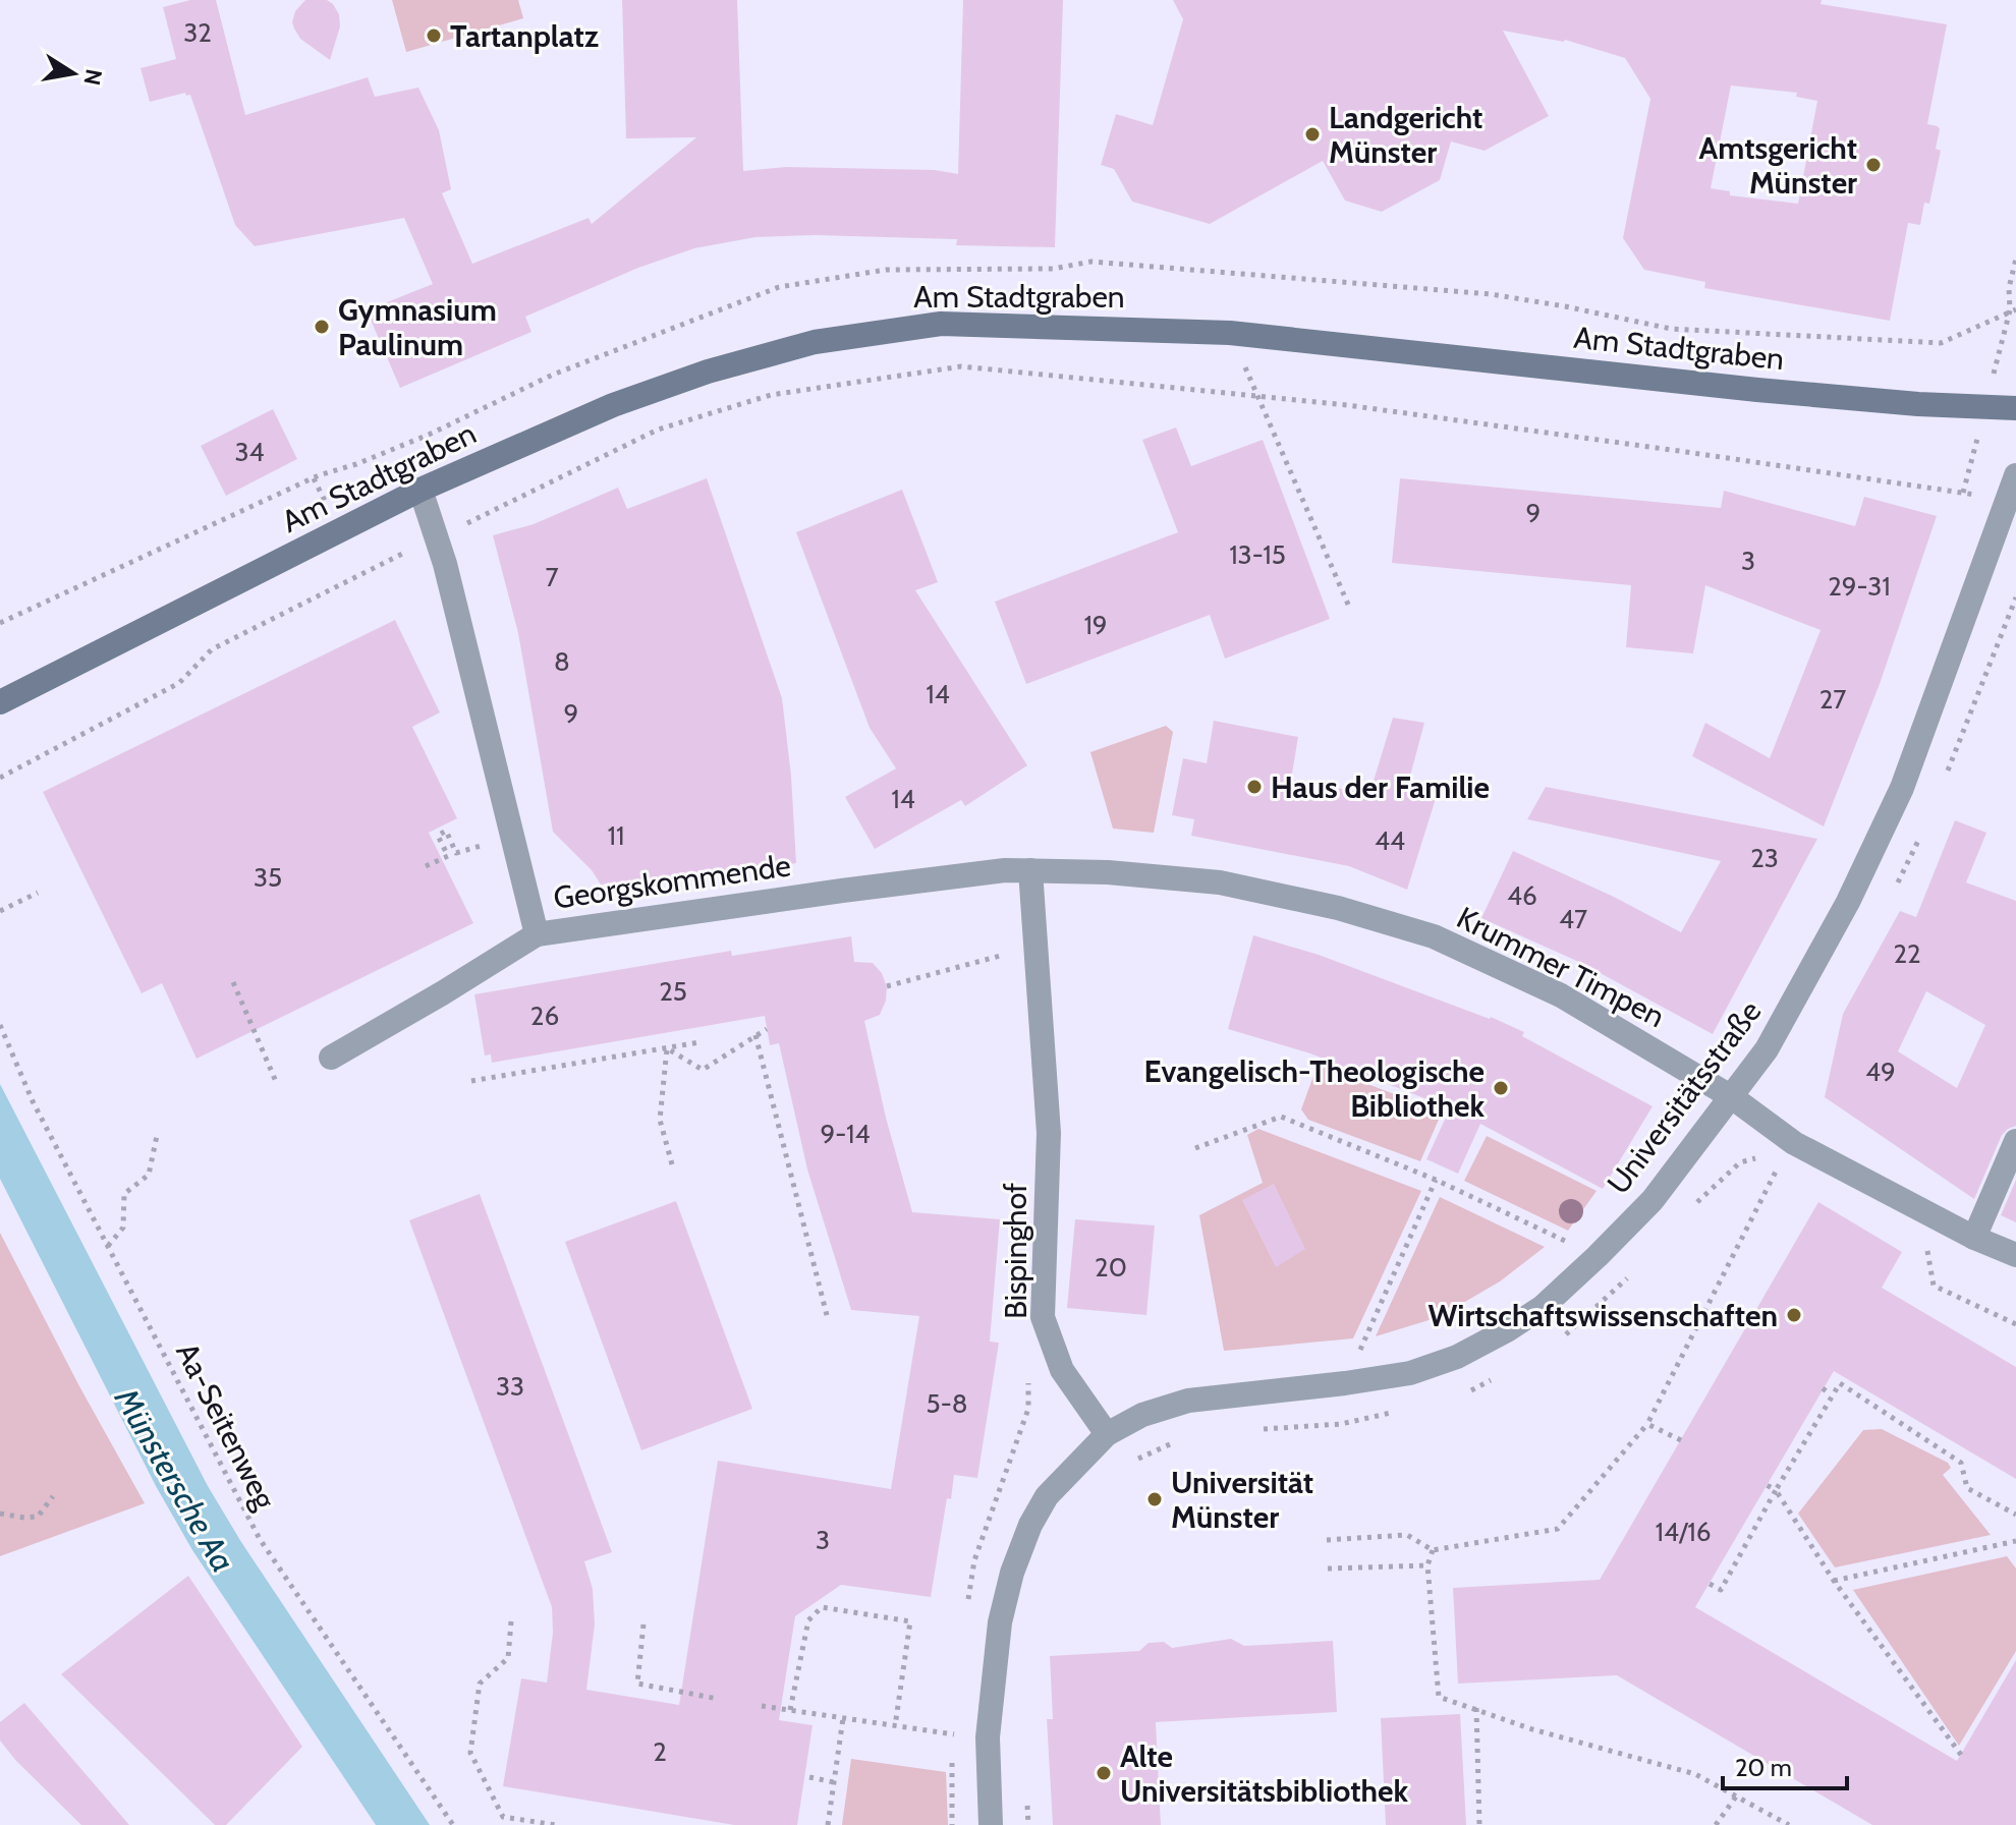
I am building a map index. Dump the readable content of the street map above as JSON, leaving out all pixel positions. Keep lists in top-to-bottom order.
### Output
{
  "streets": {
    "main road": ["Am Stadtgraben"],
    "street": [
      "Georgskommende",
      "Krummer Timpen",
      "Universitätsstraße",
      "Bispinghof"
    ],
    "path": ["Aa-Seitenweg"]
  },
  "crossings": [
    ["Am Stadtgraben", "Georgskommende"],
    ["Georgskommende", "Krummer Timpen"],
    ["Georgskommende", "Bispinghof"],
    ["Krummer Timpen", "Universitätsstraße"],
    ["Krummer Timpen", "Bispinghof"],
    ["Universitätsstraße", "Bispinghof"]
  ],
  "water": ["Münstersche Aa"],
  "places": [
    "Tartanplatz",
    "Landgericht Münster",
    "Amtsgericht Münster",
    "Gymnasium Paulinum",
    "Haus der Familie",
    "Evangelisch-Theologische Bibliothek",
    "Wirtschaftswissenschaften",
    "Universität Münster",
    "Alte Universitätsbibliothek"
  ],
  "house_numbers": [
    "32",
    "34",
    "9",
    "13-15",
    "3",
    "7",
    "29-31",
    "19",
    "8",
    "14",
    "27",
    "9",
    "14",
    "11",
    "44",
    "23",
    "35",
    "46",
    "47",
    "22",
    "25",
    "26",
    "49",
    "9-14",
    "20",
    "33",
    "5-8",
    "14/16",
    "3",
    "2"
  ],
  "scale_bar": "20 m",
  "north": "right"
}
